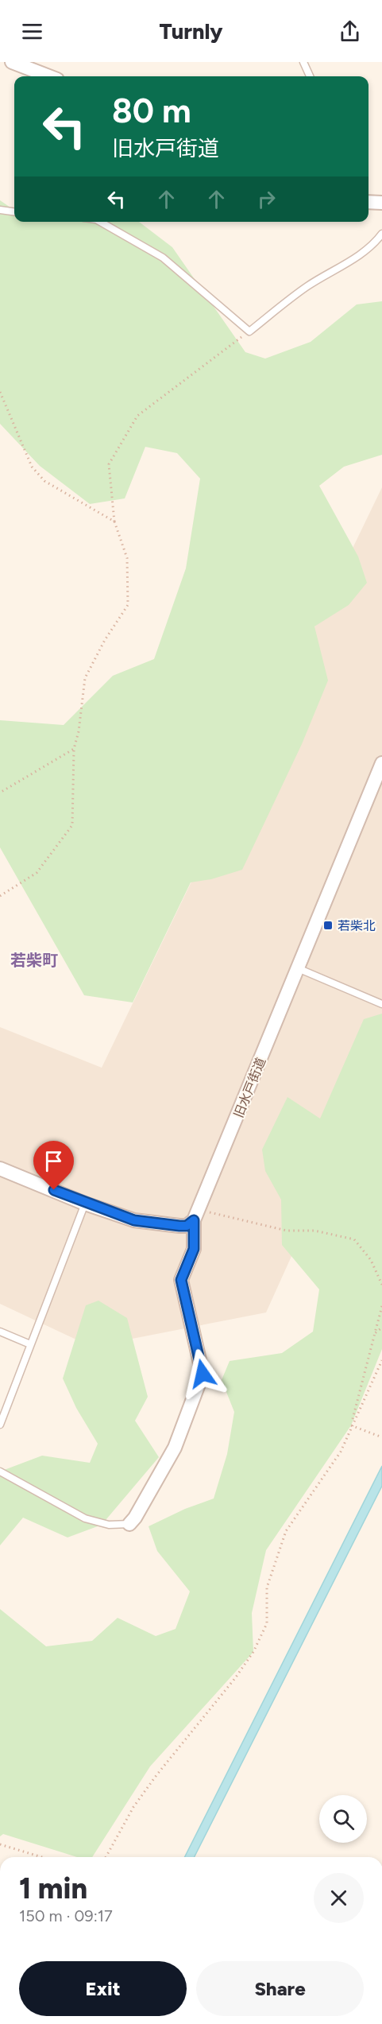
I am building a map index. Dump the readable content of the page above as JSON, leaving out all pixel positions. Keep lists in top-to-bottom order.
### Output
{
  "streets": {
    "street": ["旧水戸街道"]
  },
  "districts": ["若柴町"],
  "places": {
    "transit": ["若柴北"]
  },
  "page": {
    "header": "Turnly",
    "turn": ["80 m", "旧水戸街道"],
    "heading": ["1 min", "150 m · 09:17"],
    "buttons": ["Exit", "Share"]
  }
}
